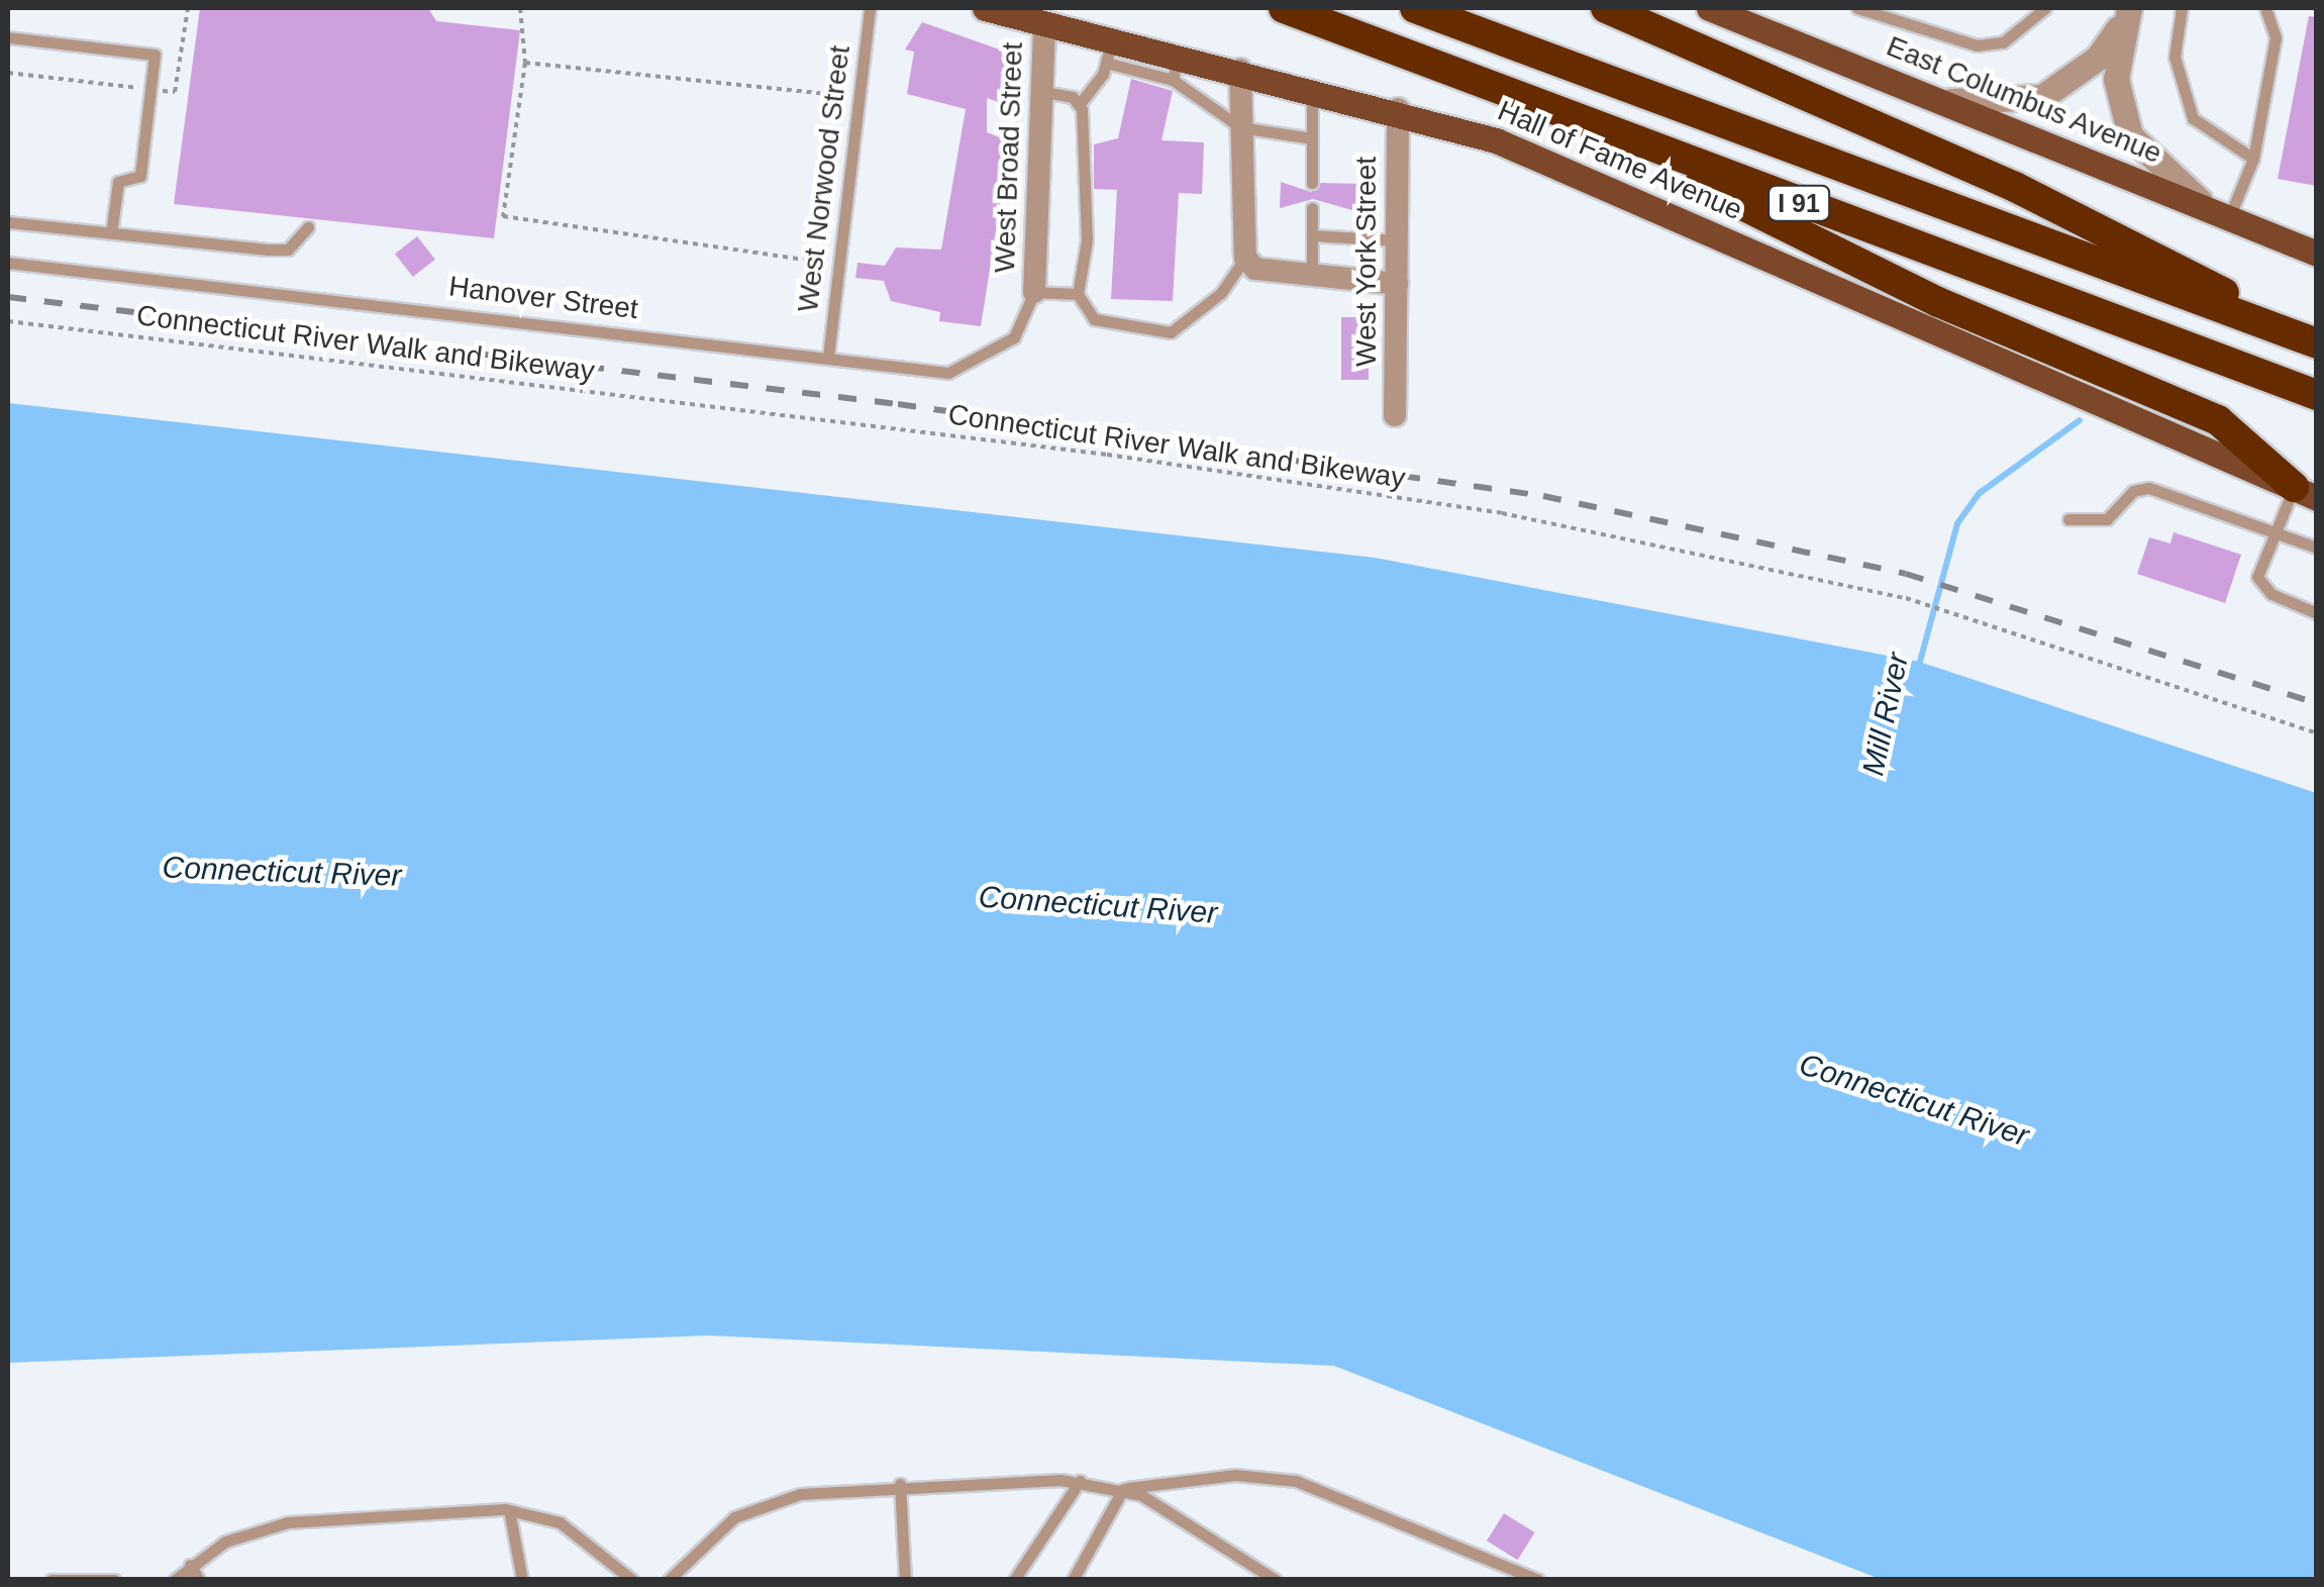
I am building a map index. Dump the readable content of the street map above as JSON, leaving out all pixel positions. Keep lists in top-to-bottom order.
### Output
{
  "streets": {
    "highway": ["I 91"],
    "main road": ["East Columbus Avenue", "Hall of Fame Avenue"],
    "street": ["West Broad Street", "West York Street"],
    "lane": ["West Norwood Street", "Hanover Street"],
    "path": ["Connecticut River Walk and Bikeway"]
  },
  "crossings": [
    ["West Broad Street", "Hall of Fame Avenue"],
    ["West Broad Street", "Hanover Street"],
    ["Hall of Fame Avenue", "West York Street"],
    ["West Norwood Street", "Hanover Street"]
  ],
  "water": ["Mill River", "Connecticut River"]
}
